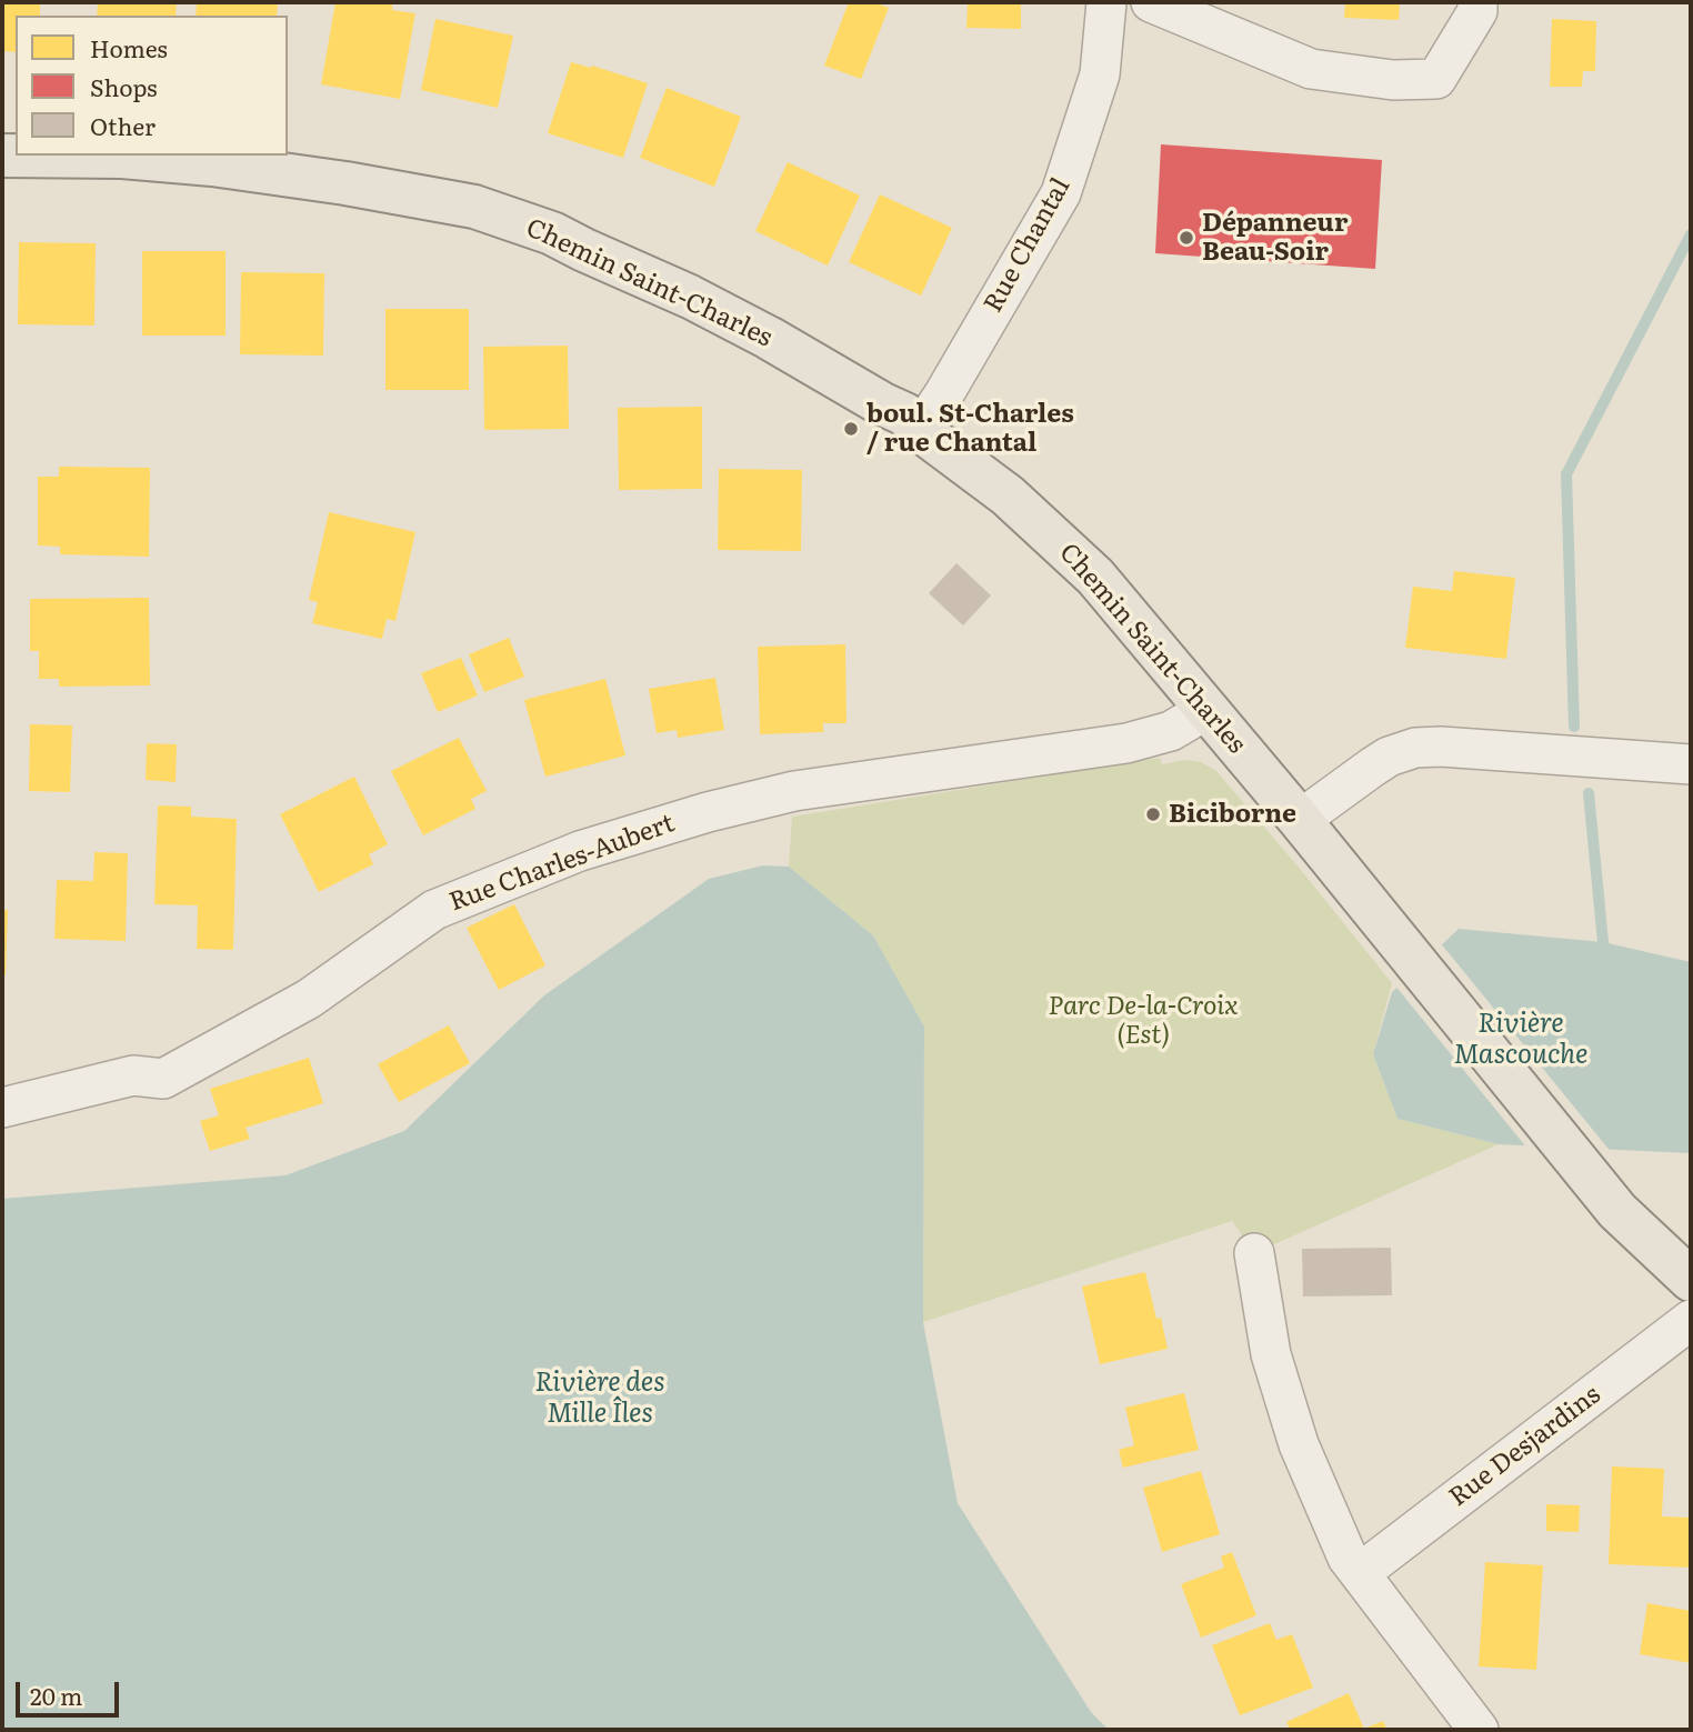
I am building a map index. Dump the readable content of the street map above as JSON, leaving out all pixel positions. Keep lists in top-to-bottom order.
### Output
{
  "streets": {
    "main road": ["Chemin Saint-Charles"],
    "street": ["Rue Chantal", "Rue Charles-Aubert", "Rue Desjardins"]
  },
  "crossings": [
    ["Rue Chantal", "Chemin Saint-Charles"],
    ["Chemin Saint-Charles", "Rue Charles-Aubert"]
  ],
  "water": ["Rivière Mascouche", "Rivière des Mille Îles"],
  "parks": ["Parc De-la-Croix (Est)"],
  "places": ["Dépanneur Beau-Soir", "boul. St-Charles / rue Chantal", "Biciborne"],
  "legend": ["Homes", "Shops", "Other"],
  "scale_bar": "20 m"
}
